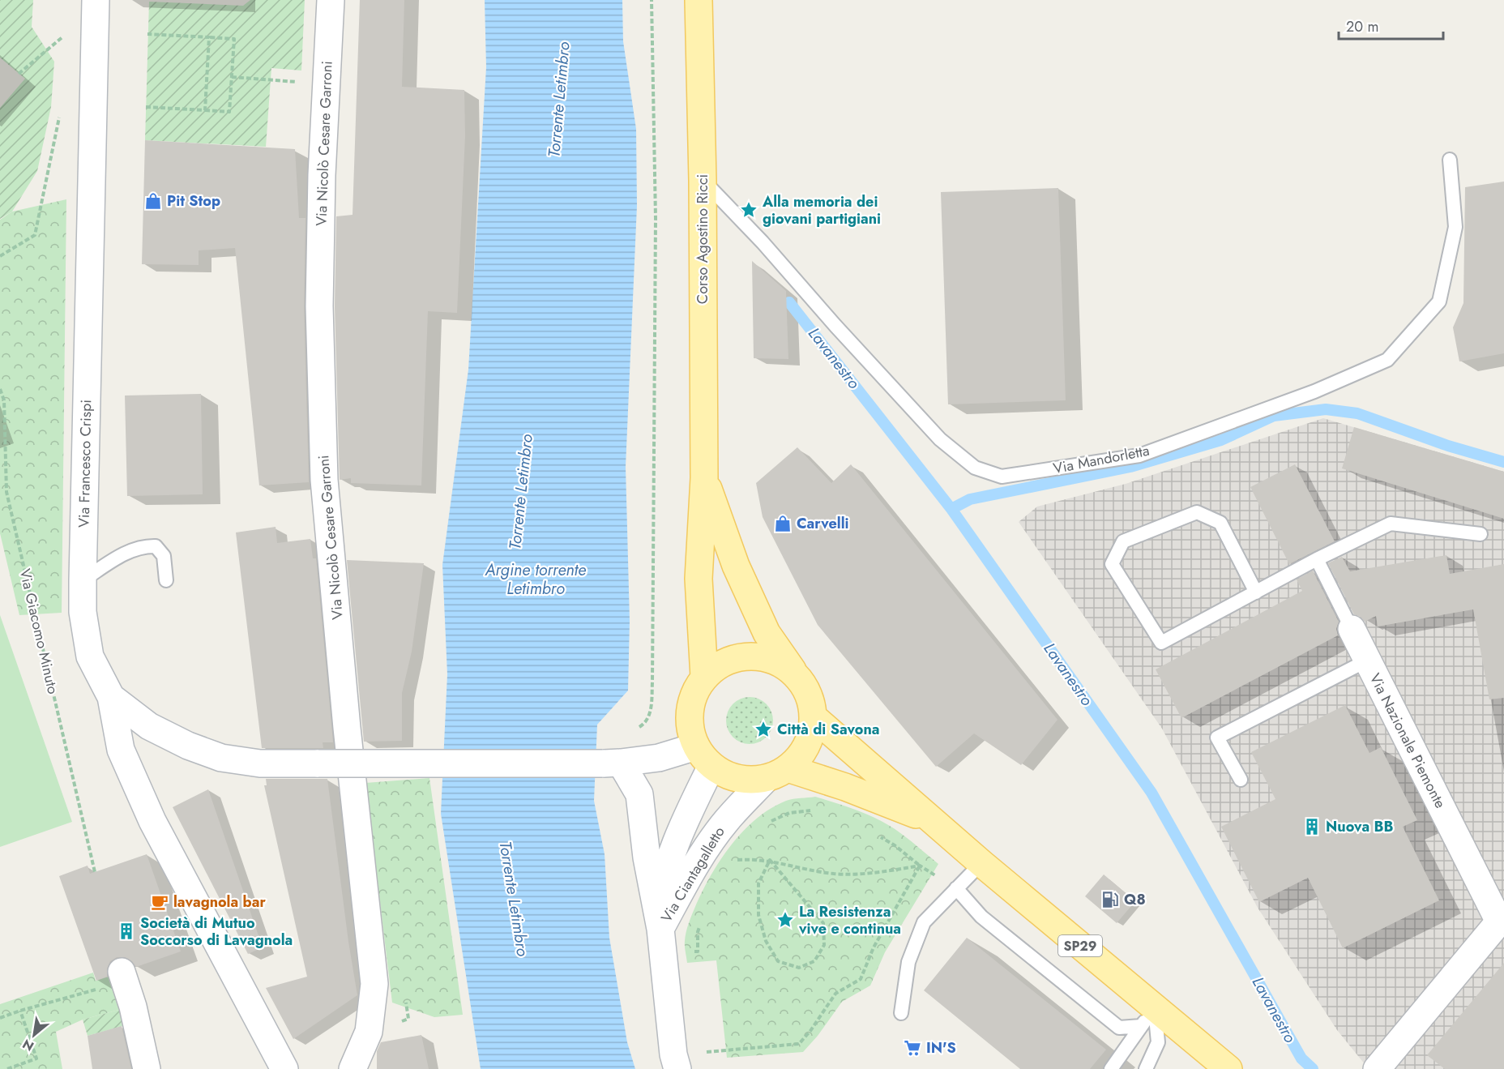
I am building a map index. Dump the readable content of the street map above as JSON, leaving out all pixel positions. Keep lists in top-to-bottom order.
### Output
{
  "streets": {
    "main road": ["Corso Agostino Ricci", "SP29"],
    "street": [
      "Via Nicolò Cesare Garroni",
      "Via Francesco Crispi",
      "Via Nazionale Piemonte",
      "Via Ciantagalletto"
    ],
    "lane": ["Via Mandorletta"],
    "path": ["Via Giacomo Minuto"]
  },
  "crossings": [
    ["Corso Agostino Ricci", "Via Mandorletta"],
    ["Corso Agostino Ricci", "Via Francesco Crispi"],
    ["Corso Agostino Ricci", "Via Ciantagalletto"],
    ["Corso Agostino Ricci", "SP29"],
    ["Via Francesco Crispi", "Via Ciantagalletto"],
    ["Via Francesco Crispi", "SP29"],
    ["Via Ciantagalletto", "SP29"]
  ],
  "water": ["Torrente Letimbro", "Lavanestro", "Argine torrente Letimbro"],
  "places": {
    "shop": ["Pit Stop", "Carvelli"],
    "place": ["Alla memoria dei giovani partigiani", "Città di Savona", "La Resistenza vive e continua"],
    "building": ["Nuova BB", "Società di Mutuo Soccorso di Lavagnola"],
    "fuel station": ["Q8"],
    "cafe": ["lavagnola bar"],
    "supermarket": ["IN'S"]
  },
  "scale_bar": "20 m",
  "north": "bottom left"
}
